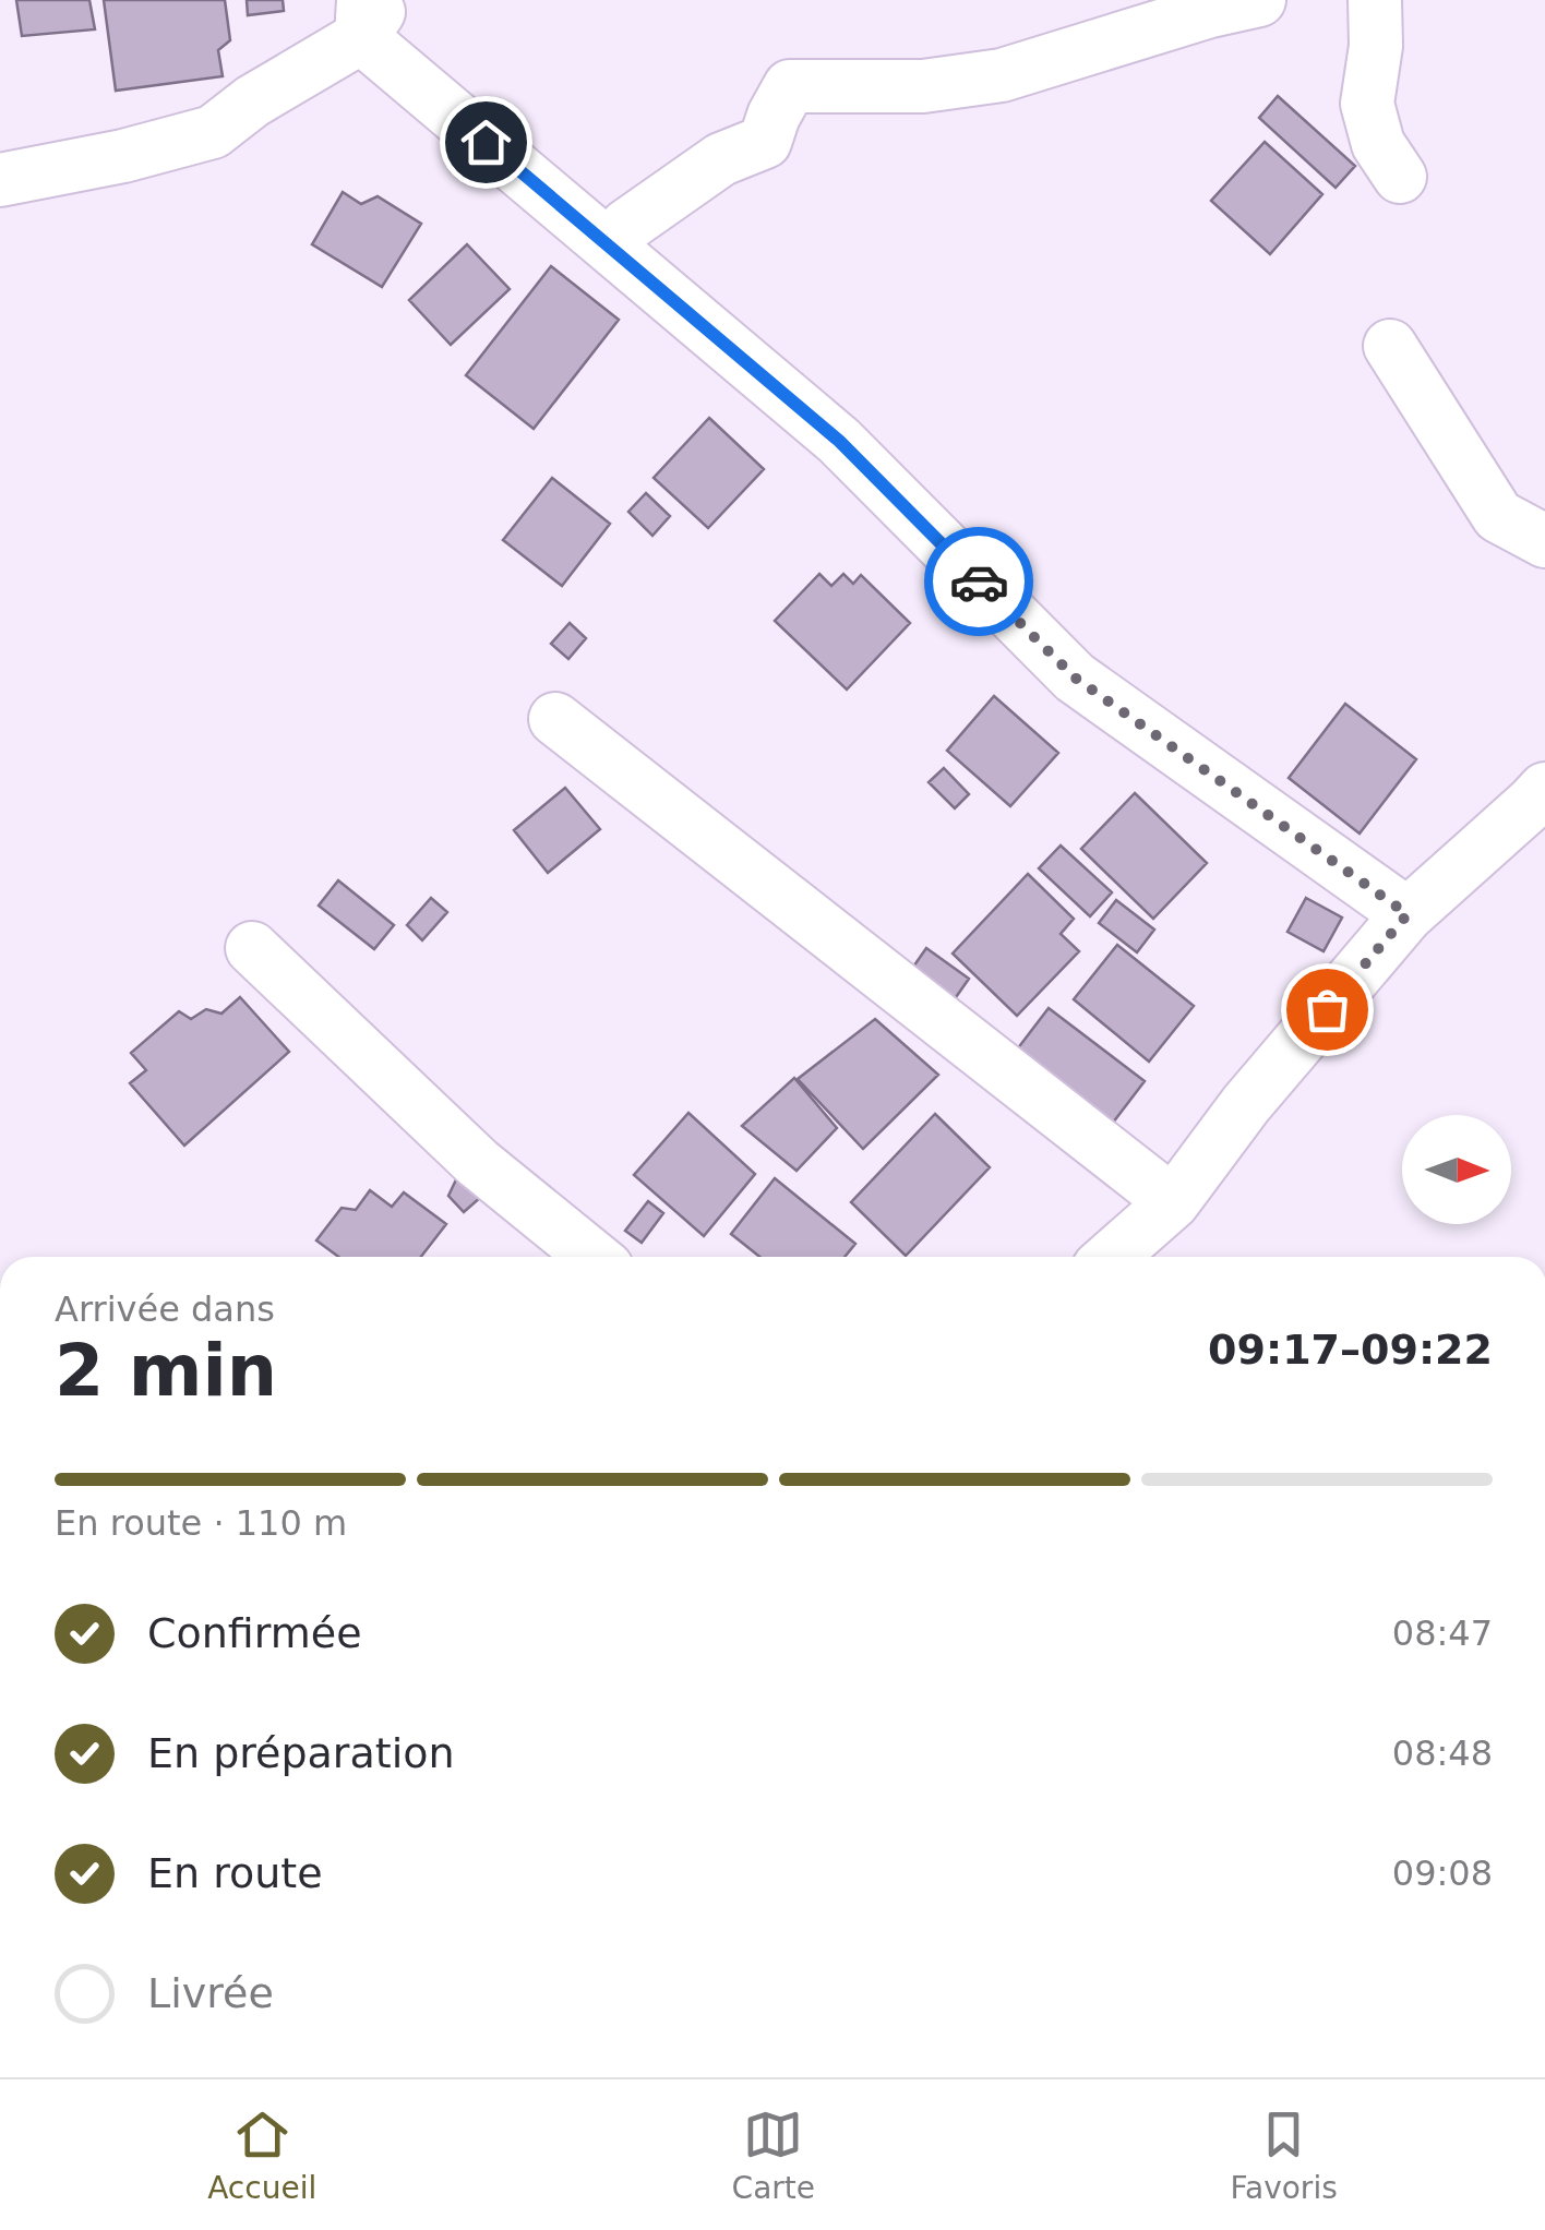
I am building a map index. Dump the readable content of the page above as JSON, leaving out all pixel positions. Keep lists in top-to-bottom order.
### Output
{
  "north": "right",
  "page": {
    "heading": ["2 min", "Arrivée dans", "09:17–09:22"],
    "bar": "En route · 110 m",
    "list": [
      ["Confirmée", "08:47"],
      ["En préparation", "08:48"],
      ["En route", "09:08"],
      "Livrée"
    ],
    "tabs": ["Accueil", "Carte", "Favoris"]
  }
}
